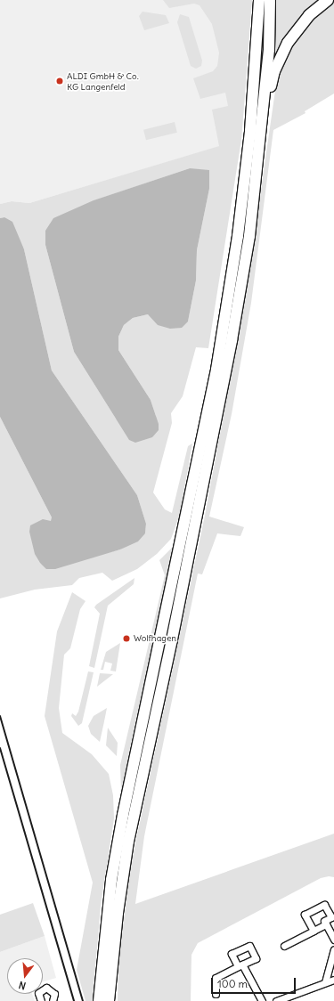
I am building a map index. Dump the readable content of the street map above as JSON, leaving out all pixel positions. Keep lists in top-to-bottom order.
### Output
{
  "places": ["ALDI GmbH & Co. KG Langenfeld", "Wolfhagen"],
  "scale_bar": "100 m",
  "north": "bottom"
}
